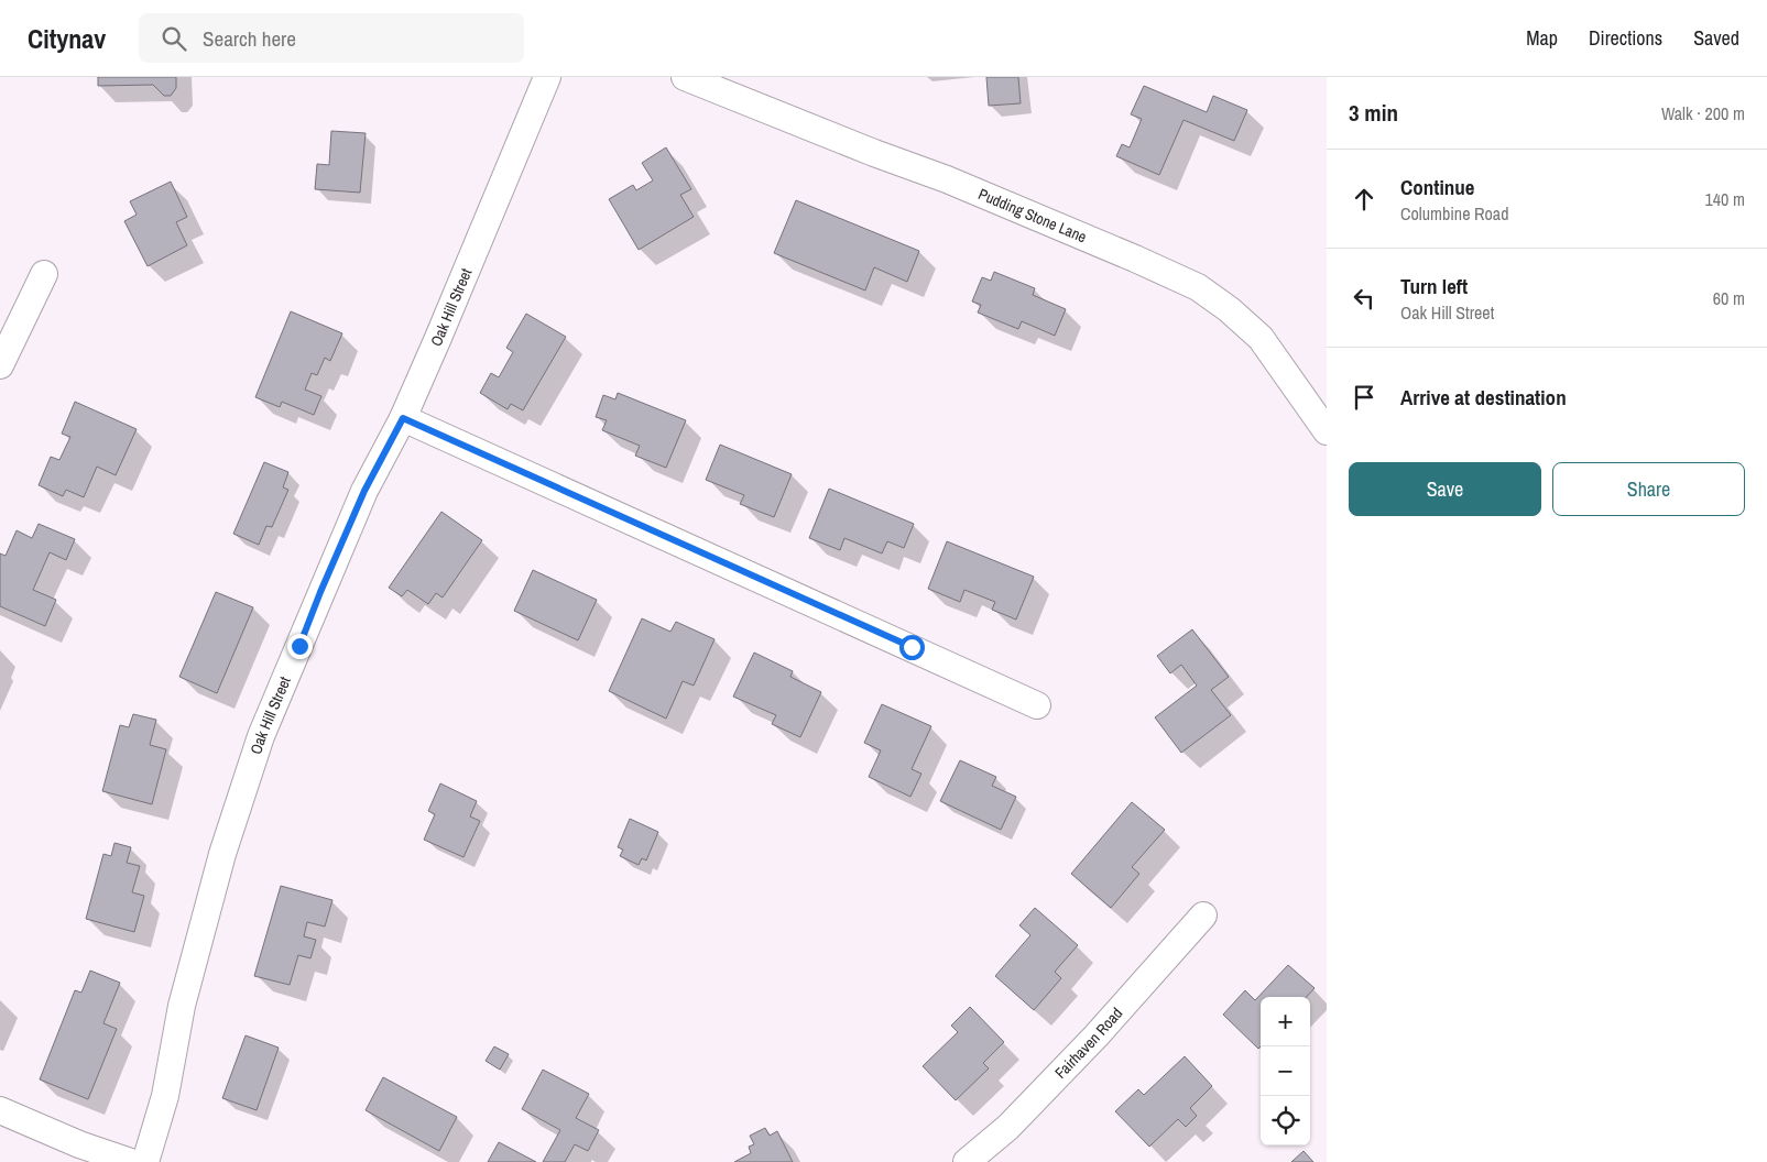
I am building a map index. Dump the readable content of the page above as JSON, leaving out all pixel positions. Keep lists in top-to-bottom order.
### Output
{
  "streets": {
    "street": ["Pudding Stone Lane", "Oak Hill Street", "Fairhaven Road"]
  },
  "page": {
    "header": "Citynav",
    "search": "Search here",
    "nav": ["Map", "Directions", "Saved"],
    "heading": ["3 min", "Walk · 200 m"],
    "list": [
      ["Continue", "Columbine Road", "140 m"],
      ["Turn left", "Oak Hill Street", "60 m"],
      "Arrive at destination"
    ],
    "buttons": ["Save", "Share"],
    "map_buttons": ["+", "−"]
  }
}
